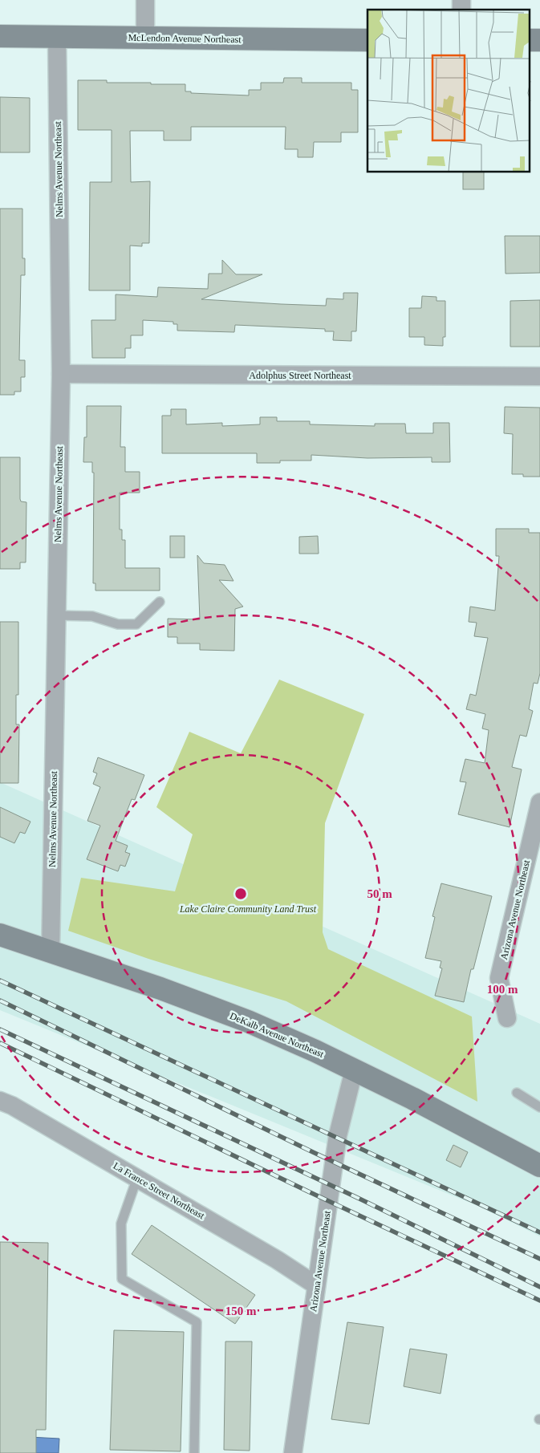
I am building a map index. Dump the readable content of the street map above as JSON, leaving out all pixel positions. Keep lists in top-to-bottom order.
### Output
{
  "streets": {
    "main road": ["McLendon Avenue Northeast", "DeKalb Avenue Northeast"],
    "street": [
      "Nelms Avenue Northeast",
      "Adolphus Street Northeast",
      "Arizona Avenue Northeast",
      "La France Street Northeast"
    ]
  },
  "crossings": [
    ["McLendon Avenue Northeast", "Nelms Avenue Northeast"],
    ["Nelms Avenue Northeast", "Adolphus Street Northeast"],
    ["Nelms Avenue Northeast", "DeKalb Avenue Northeast"],
    ["Arizona Avenue Northeast", "DeKalb Avenue Northeast"],
    ["Arizona Avenue Northeast", "La France Street Northeast"]
  ],
  "parks": ["Lake Claire Community Land Trust"],
  "rings": ["50 m", "100 m", "150 m"]
}
